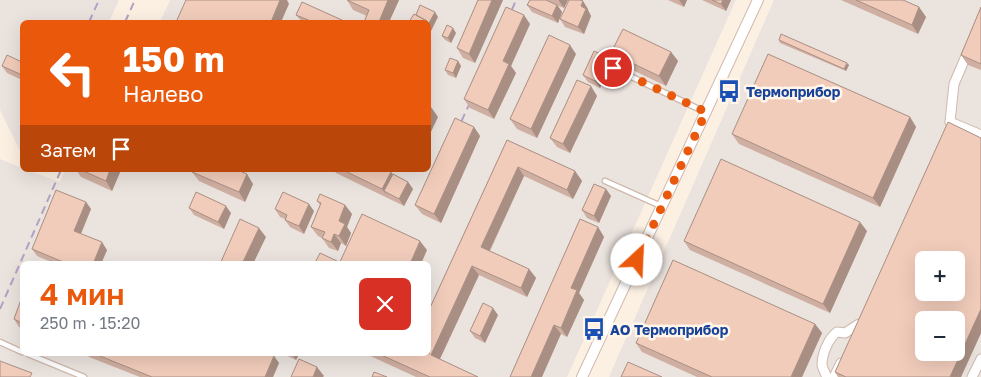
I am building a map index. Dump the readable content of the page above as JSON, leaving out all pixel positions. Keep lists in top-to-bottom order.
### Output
{
  "places": {
    "bus stop": ["Термоприбор", "АО Термоприбор"]
  },
  "page": {
    "turn": ["150 m", "Налево"],
    "then": "Затем",
    "map_buttons": ["+", "−"],
    "heading": ["4 мин", "250 m · 15:20"]
  }
}
